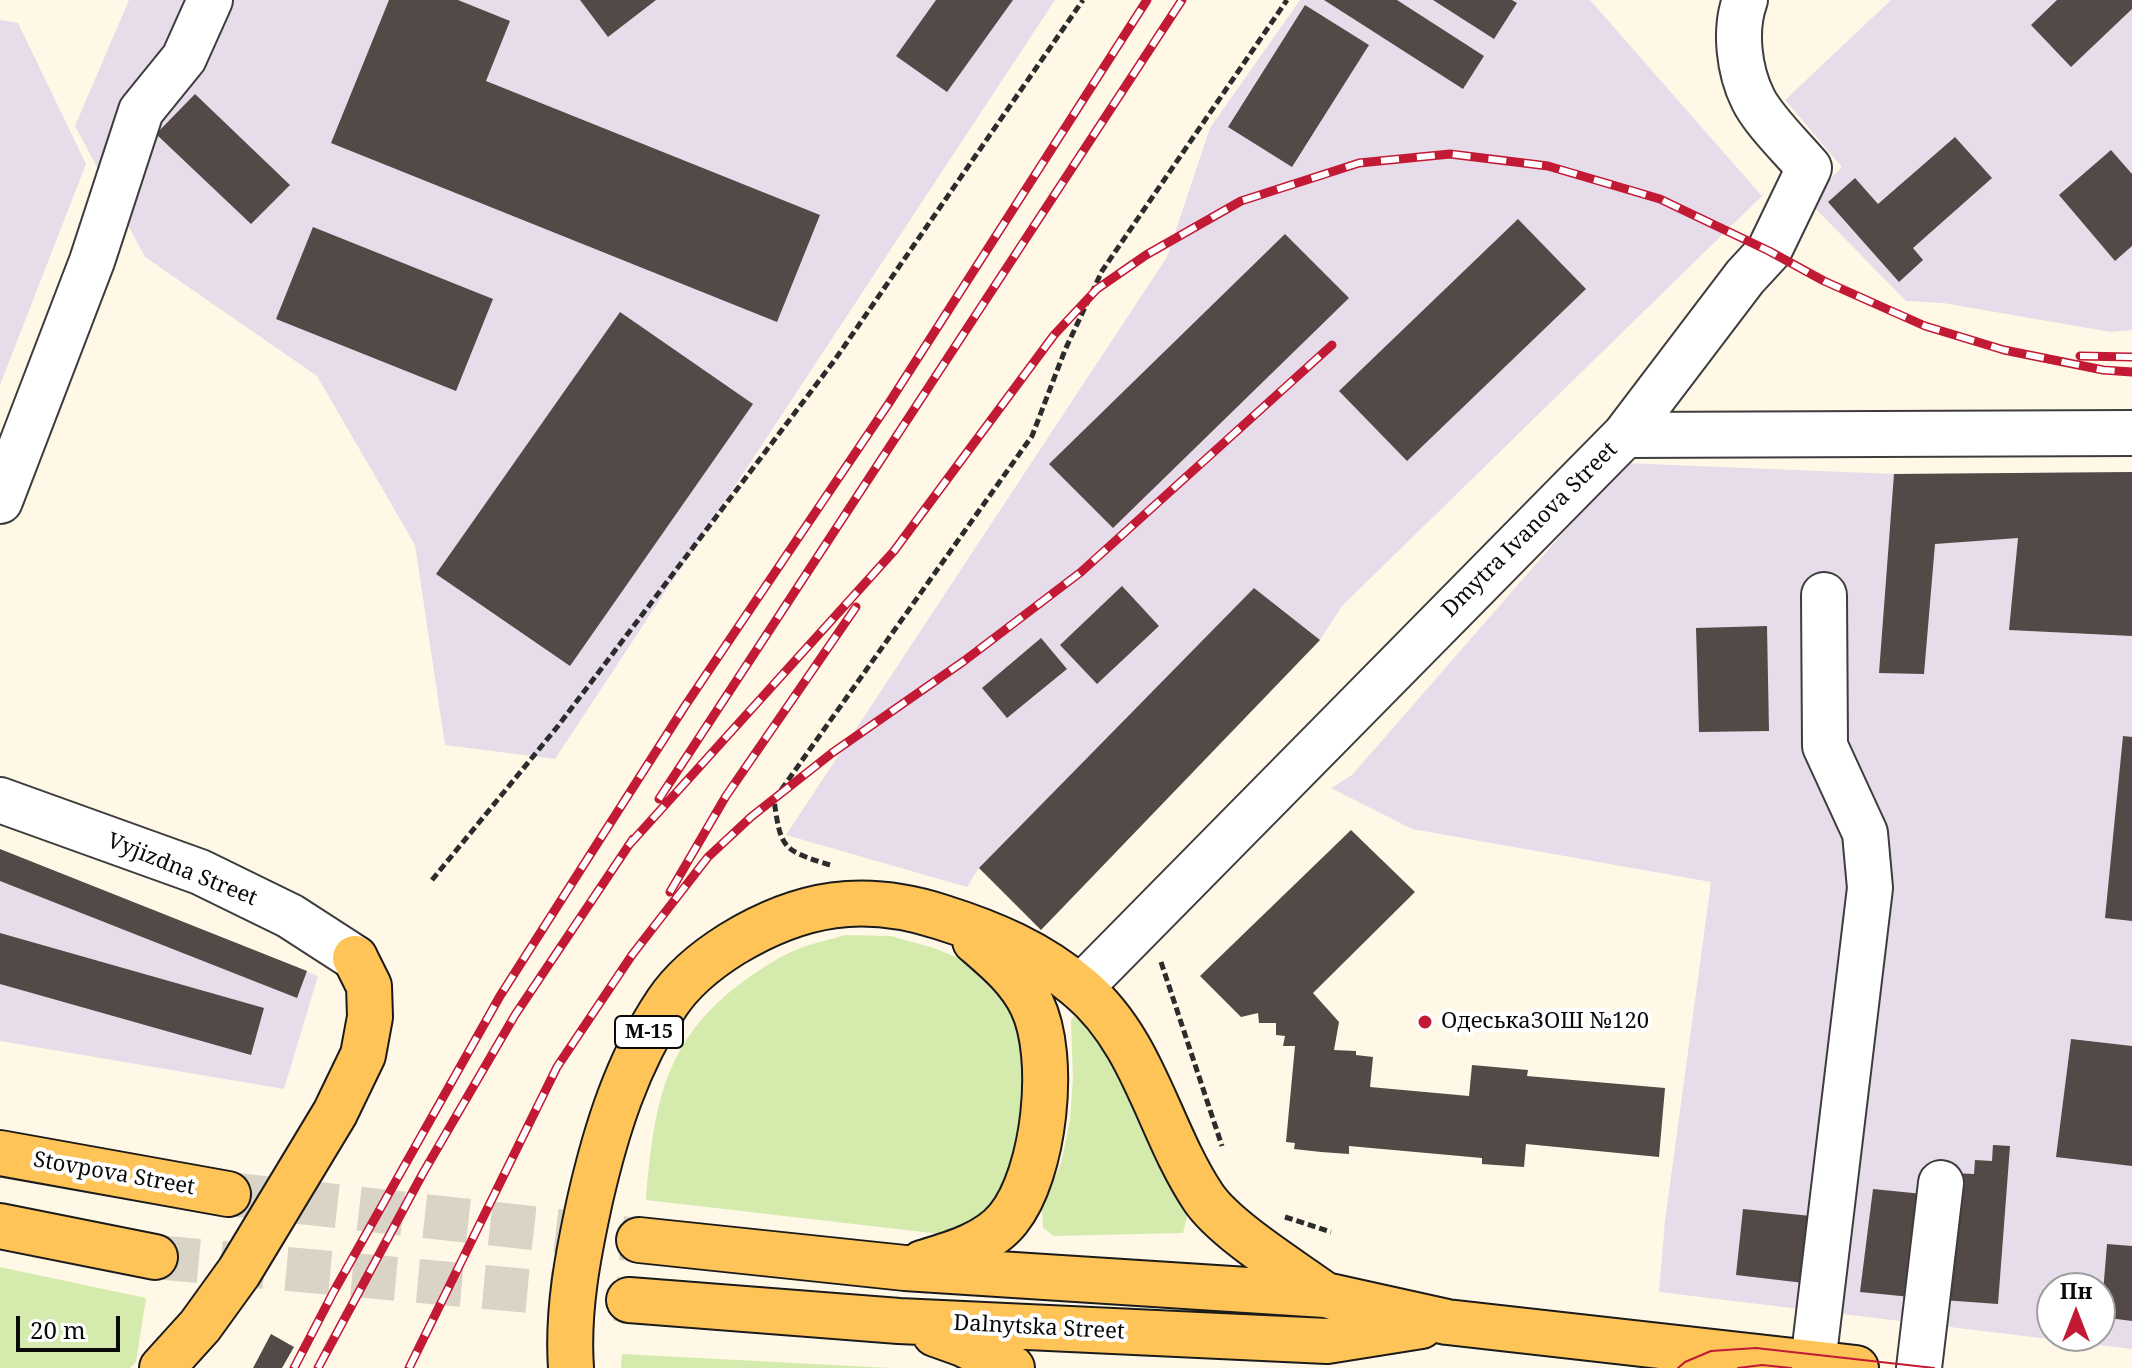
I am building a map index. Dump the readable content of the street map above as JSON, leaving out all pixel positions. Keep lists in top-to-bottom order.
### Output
{
  "streets": {
    "main road": ["М-15", "Stovpova Street", "Dalnytska Street"],
    "street": ["Dmytra Ivanova Street", "Vyjizdna Street"]
  },
  "crossings": [
    ["М-15", "Dalnytska Street"]
  ],
  "places": ["ОдеськаЗОШ №120"],
  "scale_bar": "20 m",
  "north": "top"
}
